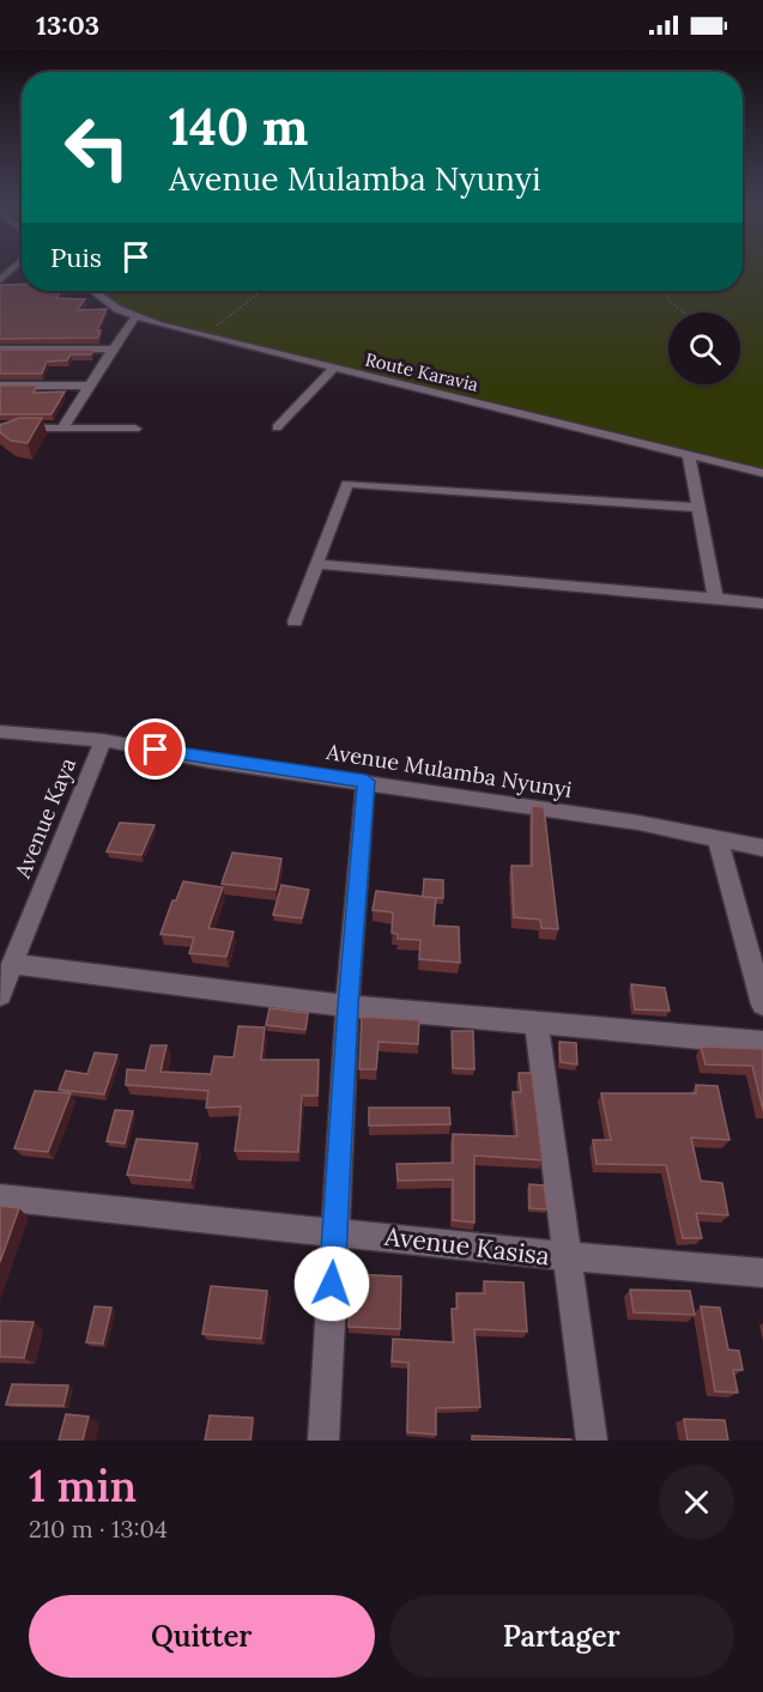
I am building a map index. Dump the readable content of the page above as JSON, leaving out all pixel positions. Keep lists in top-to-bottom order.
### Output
{
  "streets": {
    "street": [
      "Route Karavia",
      "Avenue Mulamba Nyunyi",
      "Avenue Kaya",
      "Avenue Kasisa"
    ]
  },
  "crossings": [
    ["Avenue Mulamba Nyunyi", "Avenue Kaya"]
  ],
  "page": {
    "status": "13:03",
    "turn": ["140 m", "Avenue Mulamba Nyunyi"],
    "then": "Puis",
    "heading": ["1 min", "210 m · 13:04"],
    "buttons": ["Quitter", "Partager"]
  }
}
